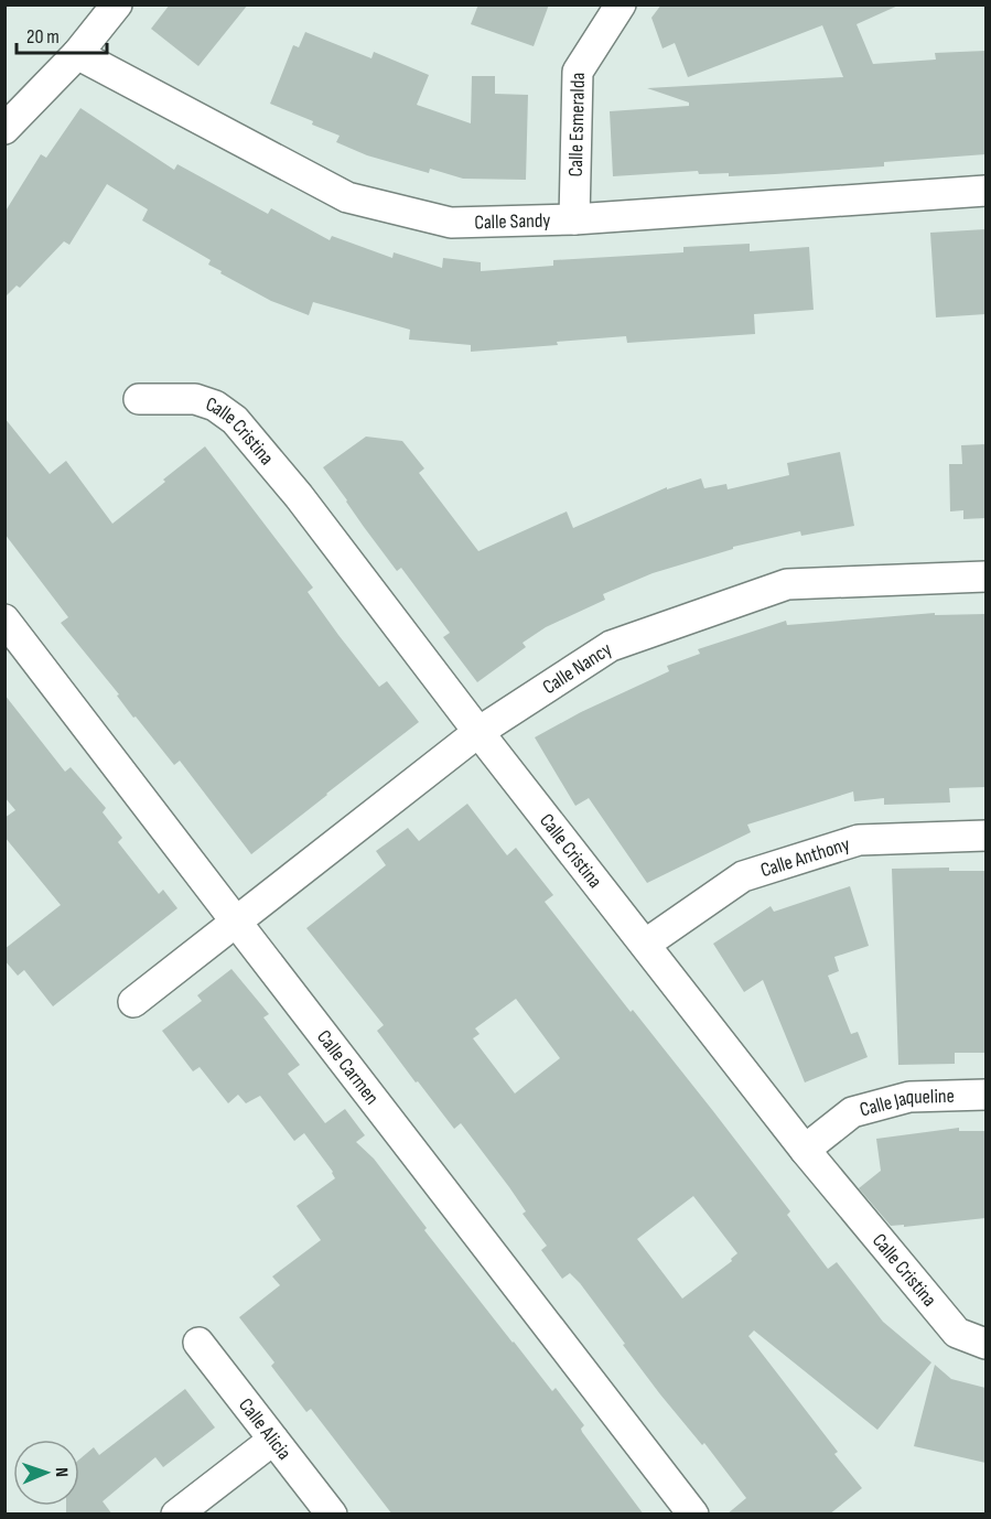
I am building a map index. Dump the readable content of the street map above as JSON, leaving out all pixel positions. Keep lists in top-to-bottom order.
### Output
{
  "streets": {
    "street": [
      "Calle Esmeralda",
      "Calle Sandy",
      "Calle Cristina",
      "Calle Nancy",
      "Calle Anthony",
      "Calle Carmen",
      "Calle Jaqueline",
      "Calle Alicia"
    ]
  },
  "crossings": [
    ["Calle Esmeralda", "Calle Sandy"],
    ["Calle Cristina", "Calle Nancy"],
    ["Calle Cristina", "Calle Anthony"],
    ["Calle Cristina", "Calle Jaqueline"],
    ["Calle Nancy", "Calle Carmen"]
  ],
  "scale_bar": "20 m",
  "north": "right"
}
